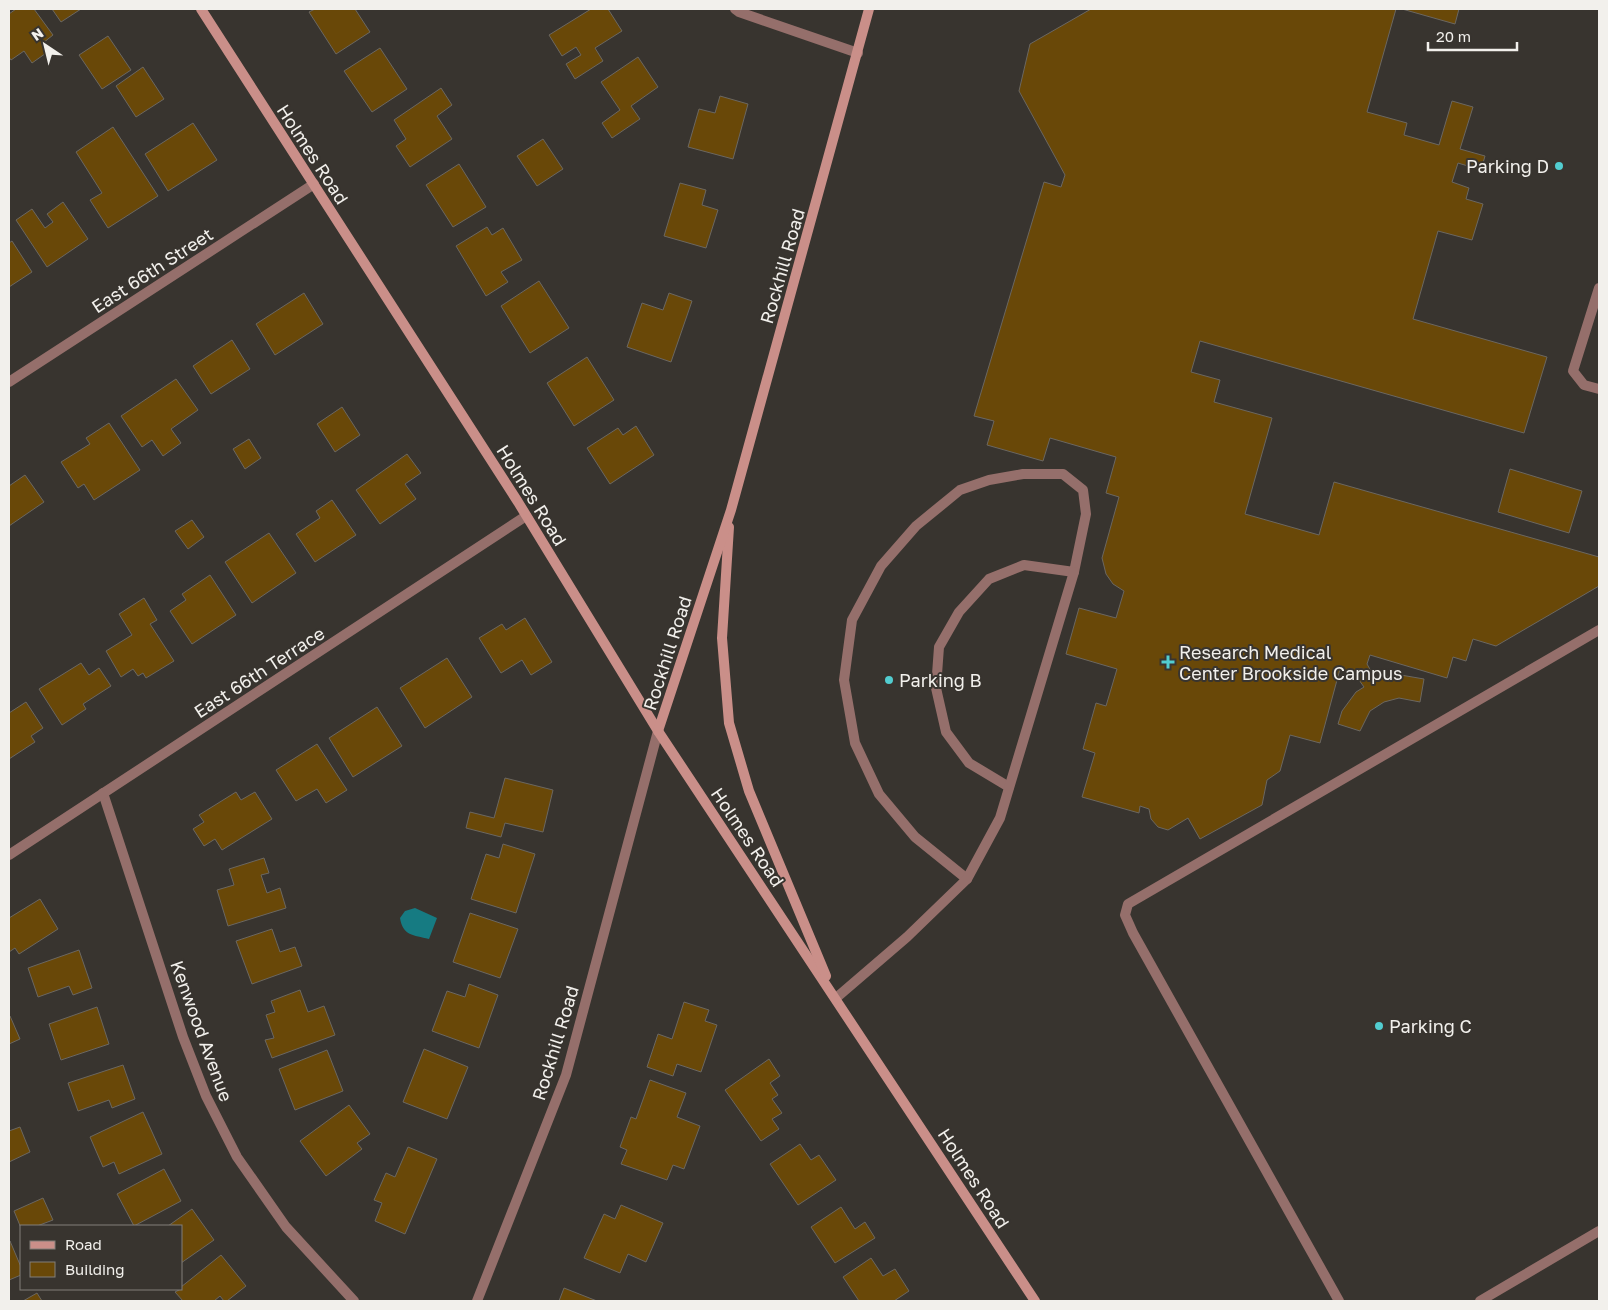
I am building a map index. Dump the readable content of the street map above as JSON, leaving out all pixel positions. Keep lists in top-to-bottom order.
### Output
{
  "streets": {
    "main road": ["Holmes Road", "Rockhill Road"],
    "street": ["East 66th Street", "East 66th Terrace", "Kenwood Avenue"]
  },
  "crossings": [
    ["Holmes Road", "Rockhill Road"],
    ["Holmes Road", "East 66th Street"],
    ["Holmes Road", "East 66th Terrace"],
    ["East 66th Terrace", "Kenwood Avenue"]
  ],
  "places": {
    "other": ["Parking D", "Parking B", "Parking C"],
    "health": ["Research Medical Center Brookside Campus"]
  },
  "legend": ["Road", "Building"],
  "scale_bar": "20 m",
  "north": "top left"
}
